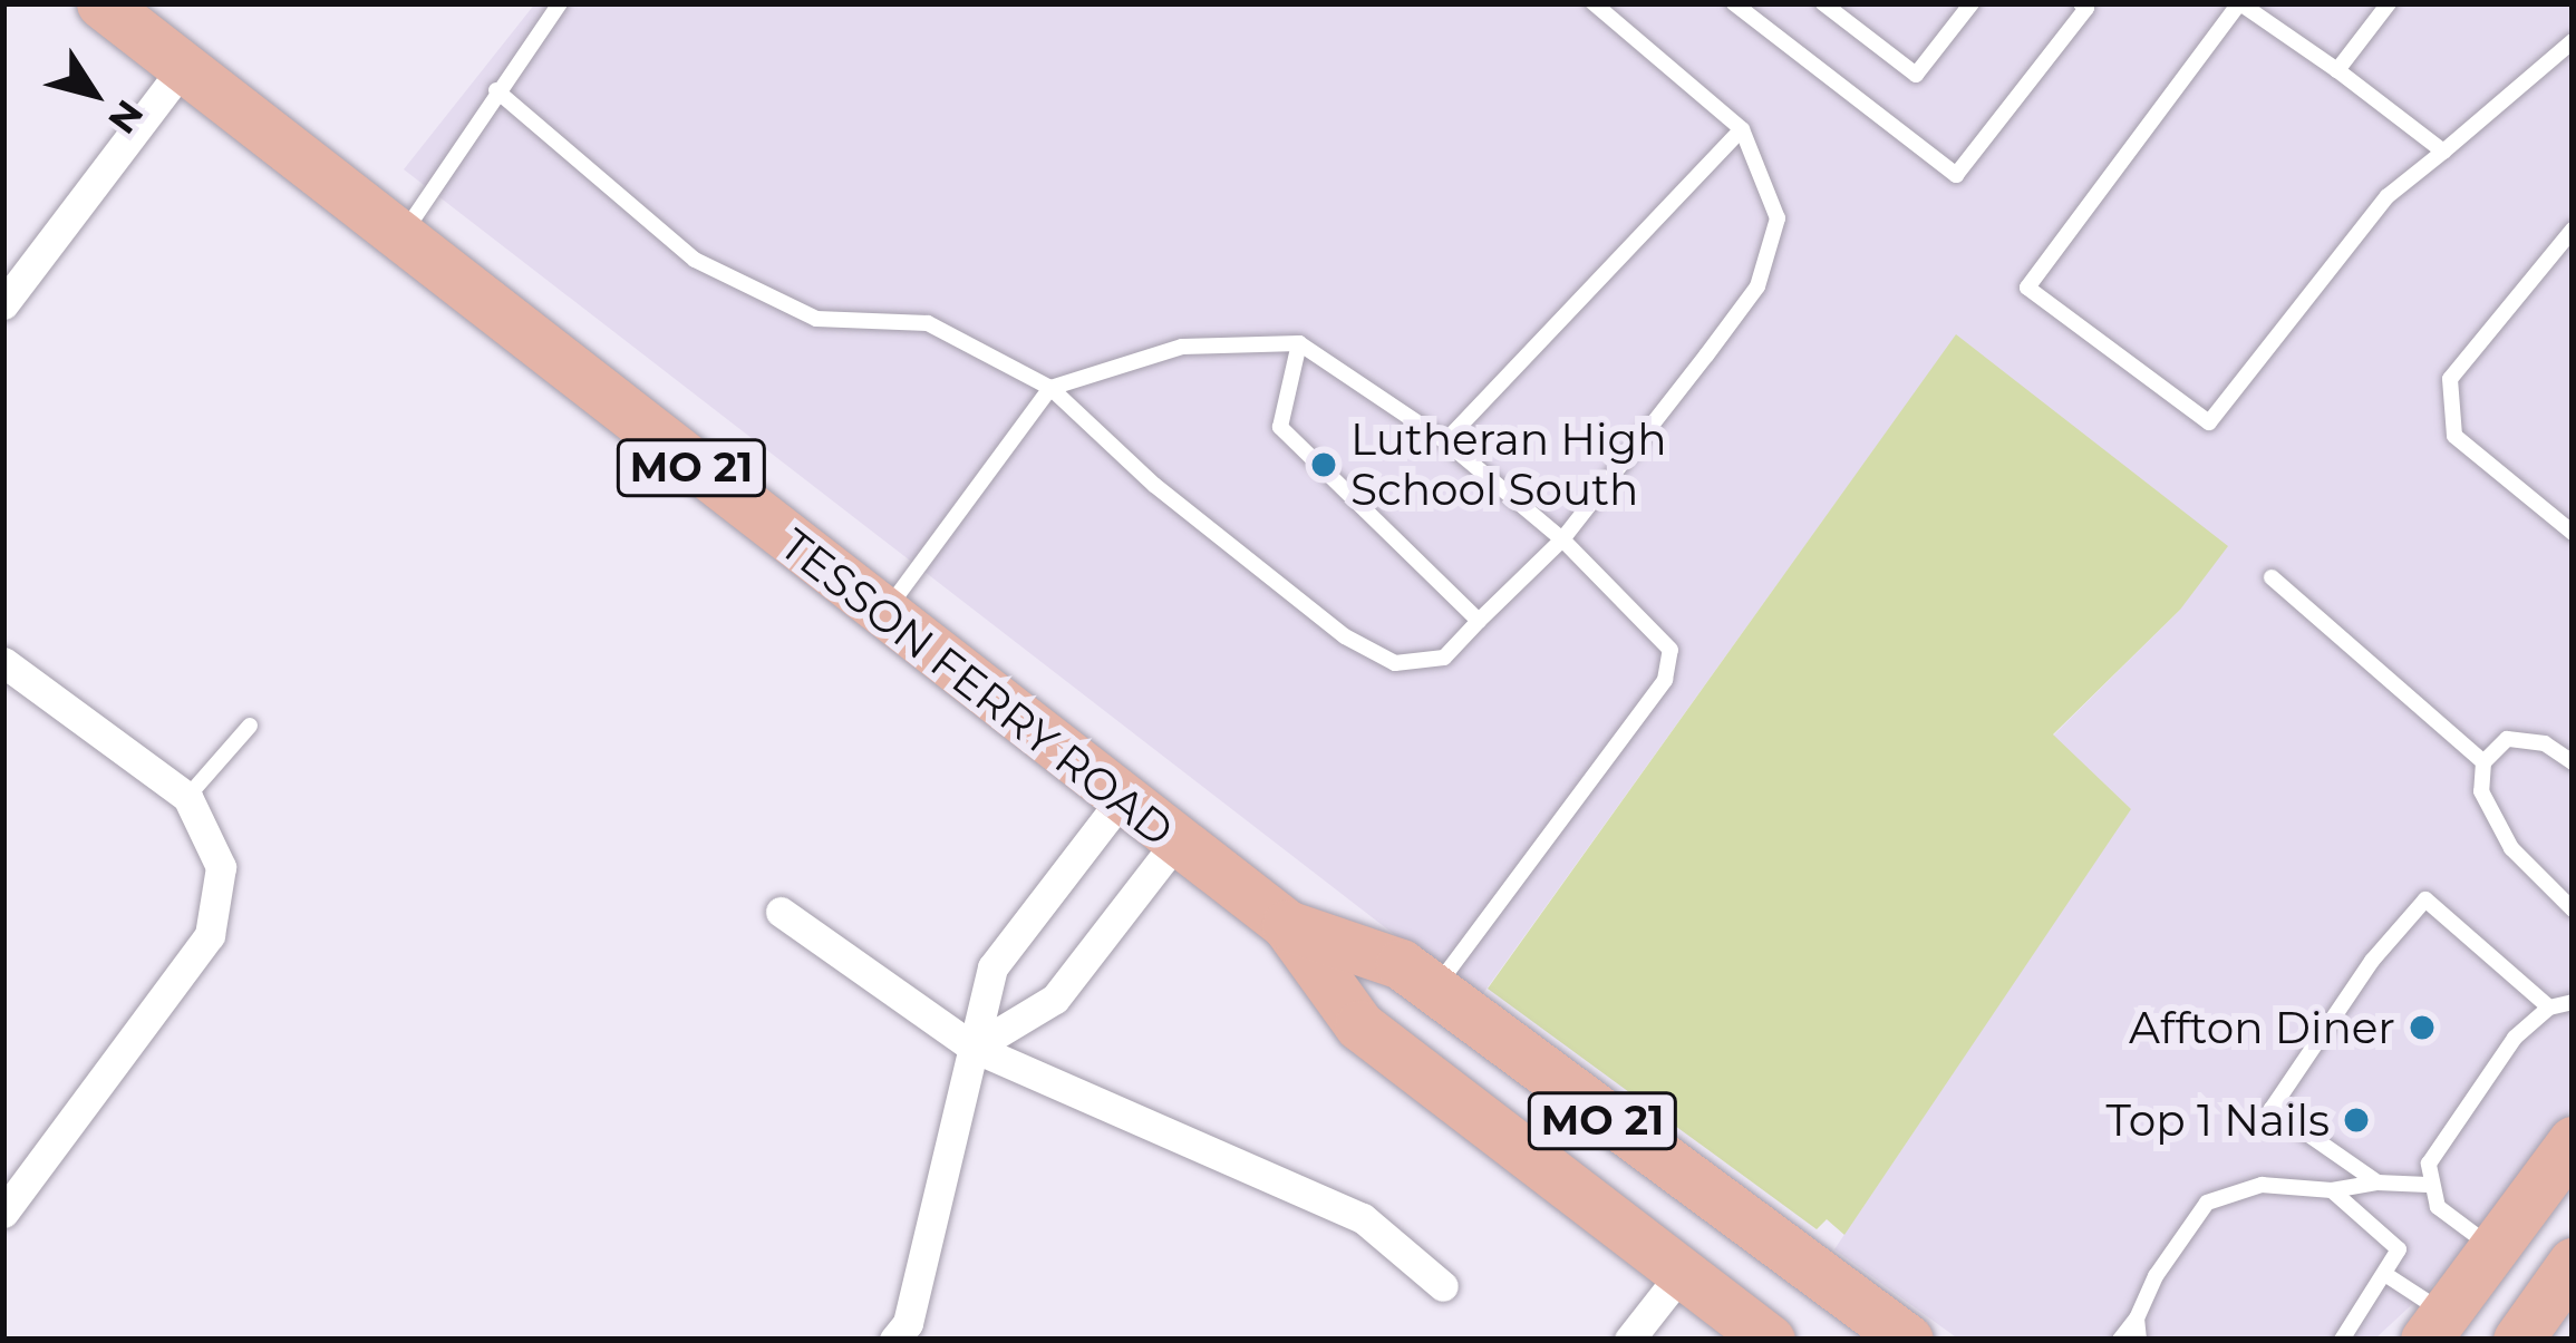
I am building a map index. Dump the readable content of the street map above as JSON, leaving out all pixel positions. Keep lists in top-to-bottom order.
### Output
{
  "streets": {
    "main road": ["MO 21", "TESSON FERRY ROAD"]
  },
  "places": ["Lutheran High School South", "Affton Diner", "Top 1 Nails"],
  "north": "bottom right"
}
